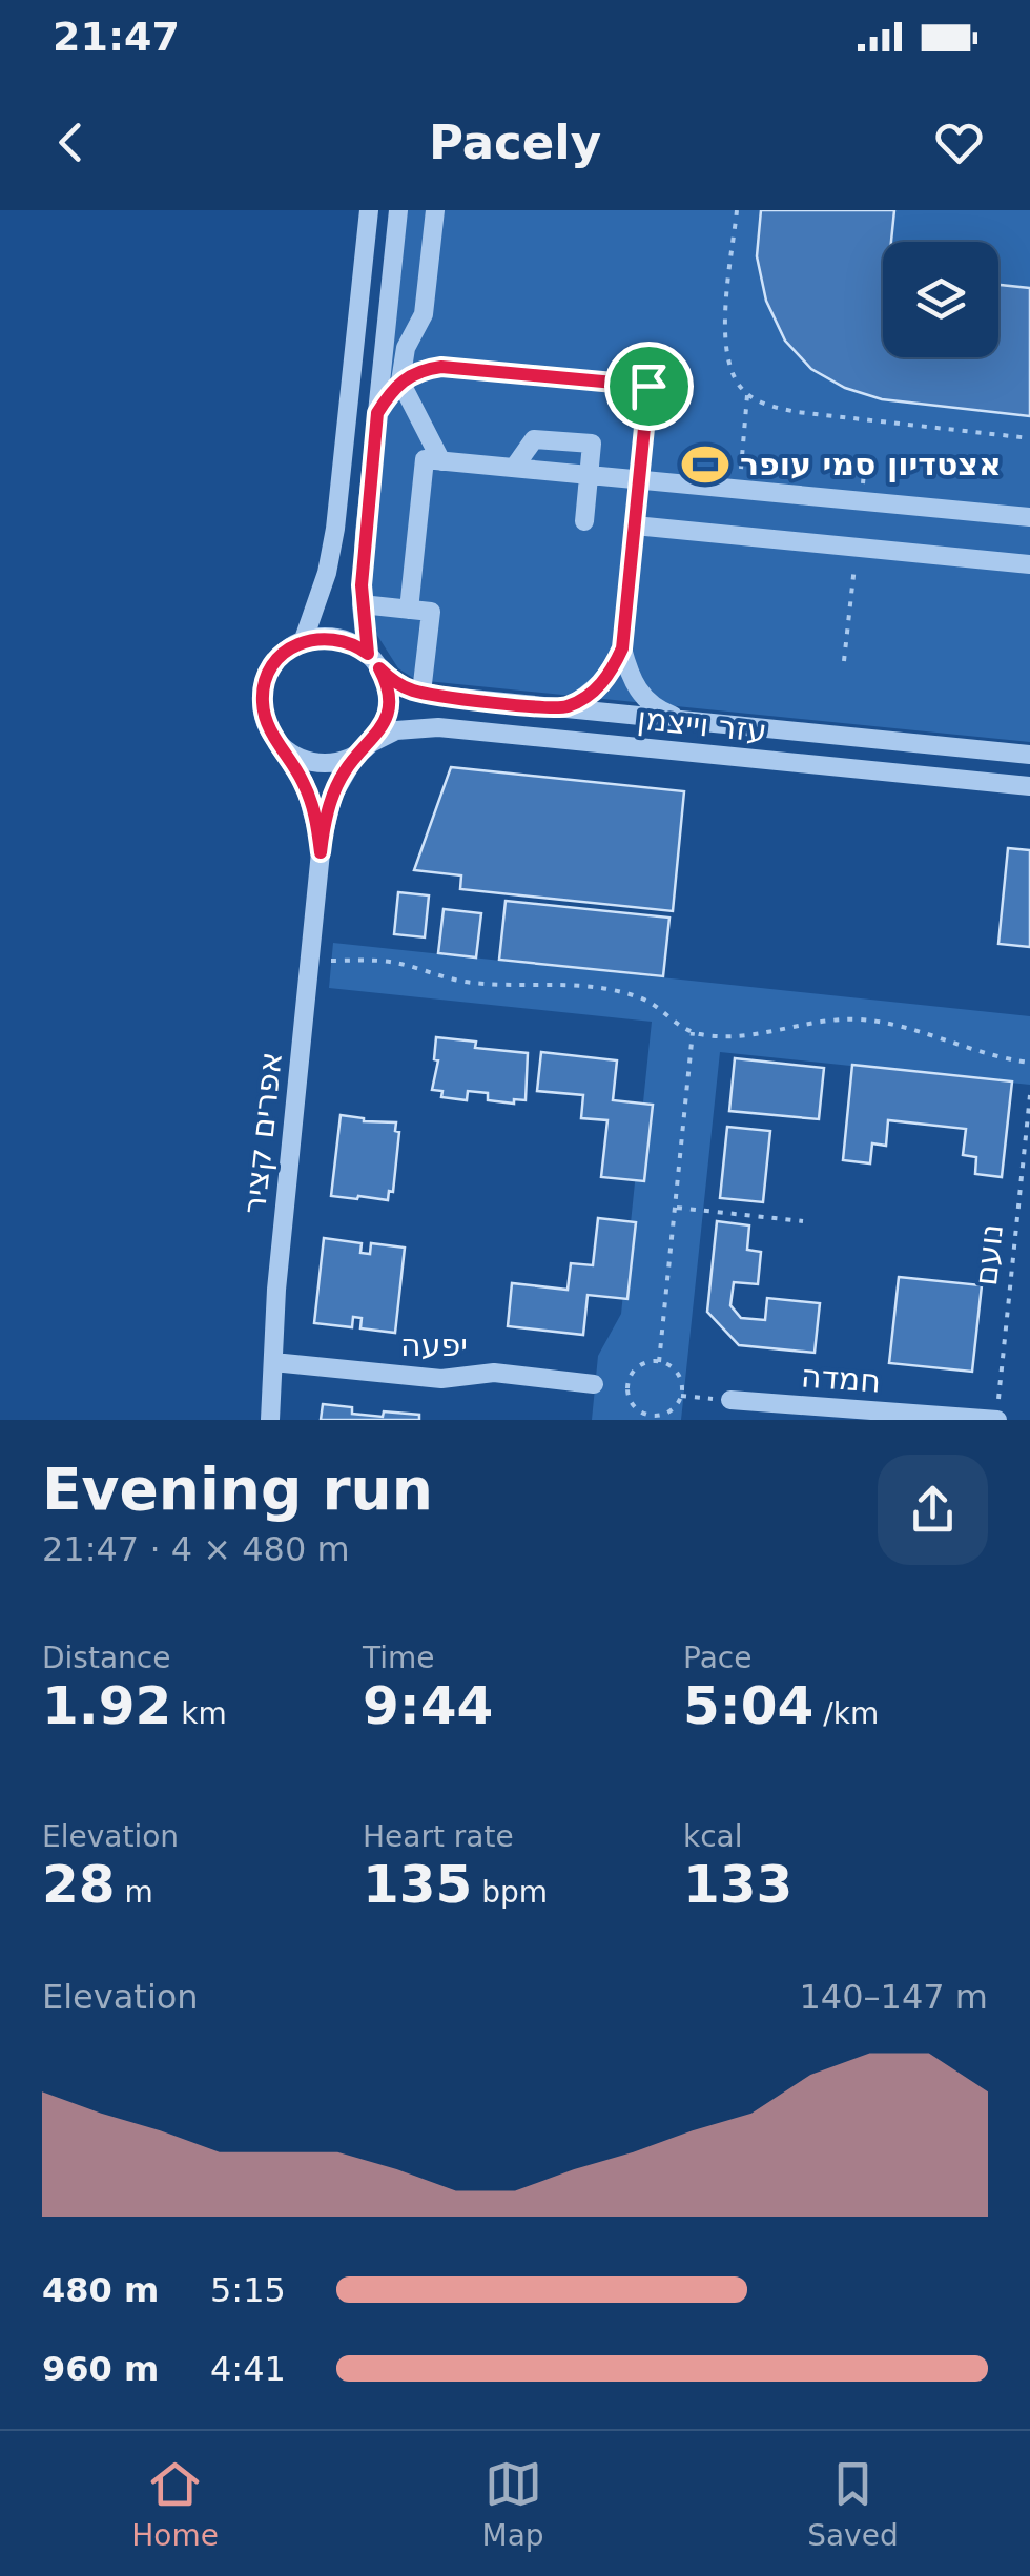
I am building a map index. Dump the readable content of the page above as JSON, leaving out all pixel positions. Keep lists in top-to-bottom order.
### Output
{
  "streets": {
    "street": [
      "עזר וייצמן",
      "אפרים קציר",
      "יפעה",
      "חמדה"
    ],
    "path": ["נועם"]
  },
  "crossings": [
    ["עזר וייצמן", "אפרים קציר"],
    ["אפרים קציר", "יפעה"],
    ["נועם", "חמדה"]
  ],
  "places": {
    "sports": ["אצטדיון סמי עופר"]
  },
  "page": {
    "status": "21:47",
    "header": "Pacely",
    "heading": ["Evening run", "21:47 · 4 × 480 m"],
    "stats": [
      ["Distance", "1.92 km"],
      ["Time", "9:44"],
      ["Pace", "5:04 /km"],
      ["Elevation", "28 m"],
      ["Heart rate", "135 bpm"],
      ["kcal", "133"]
    ],
    "chart": ["Elevation", "140–147 m"],
    "list": [
      {
        "name": "480 m",
        "note": "5:15"
      },
      {
        "name": "960 m",
        "note": "4:41"
      }
    ],
    "tabs": ["Home", "Map", "Saved"]
  }
}
